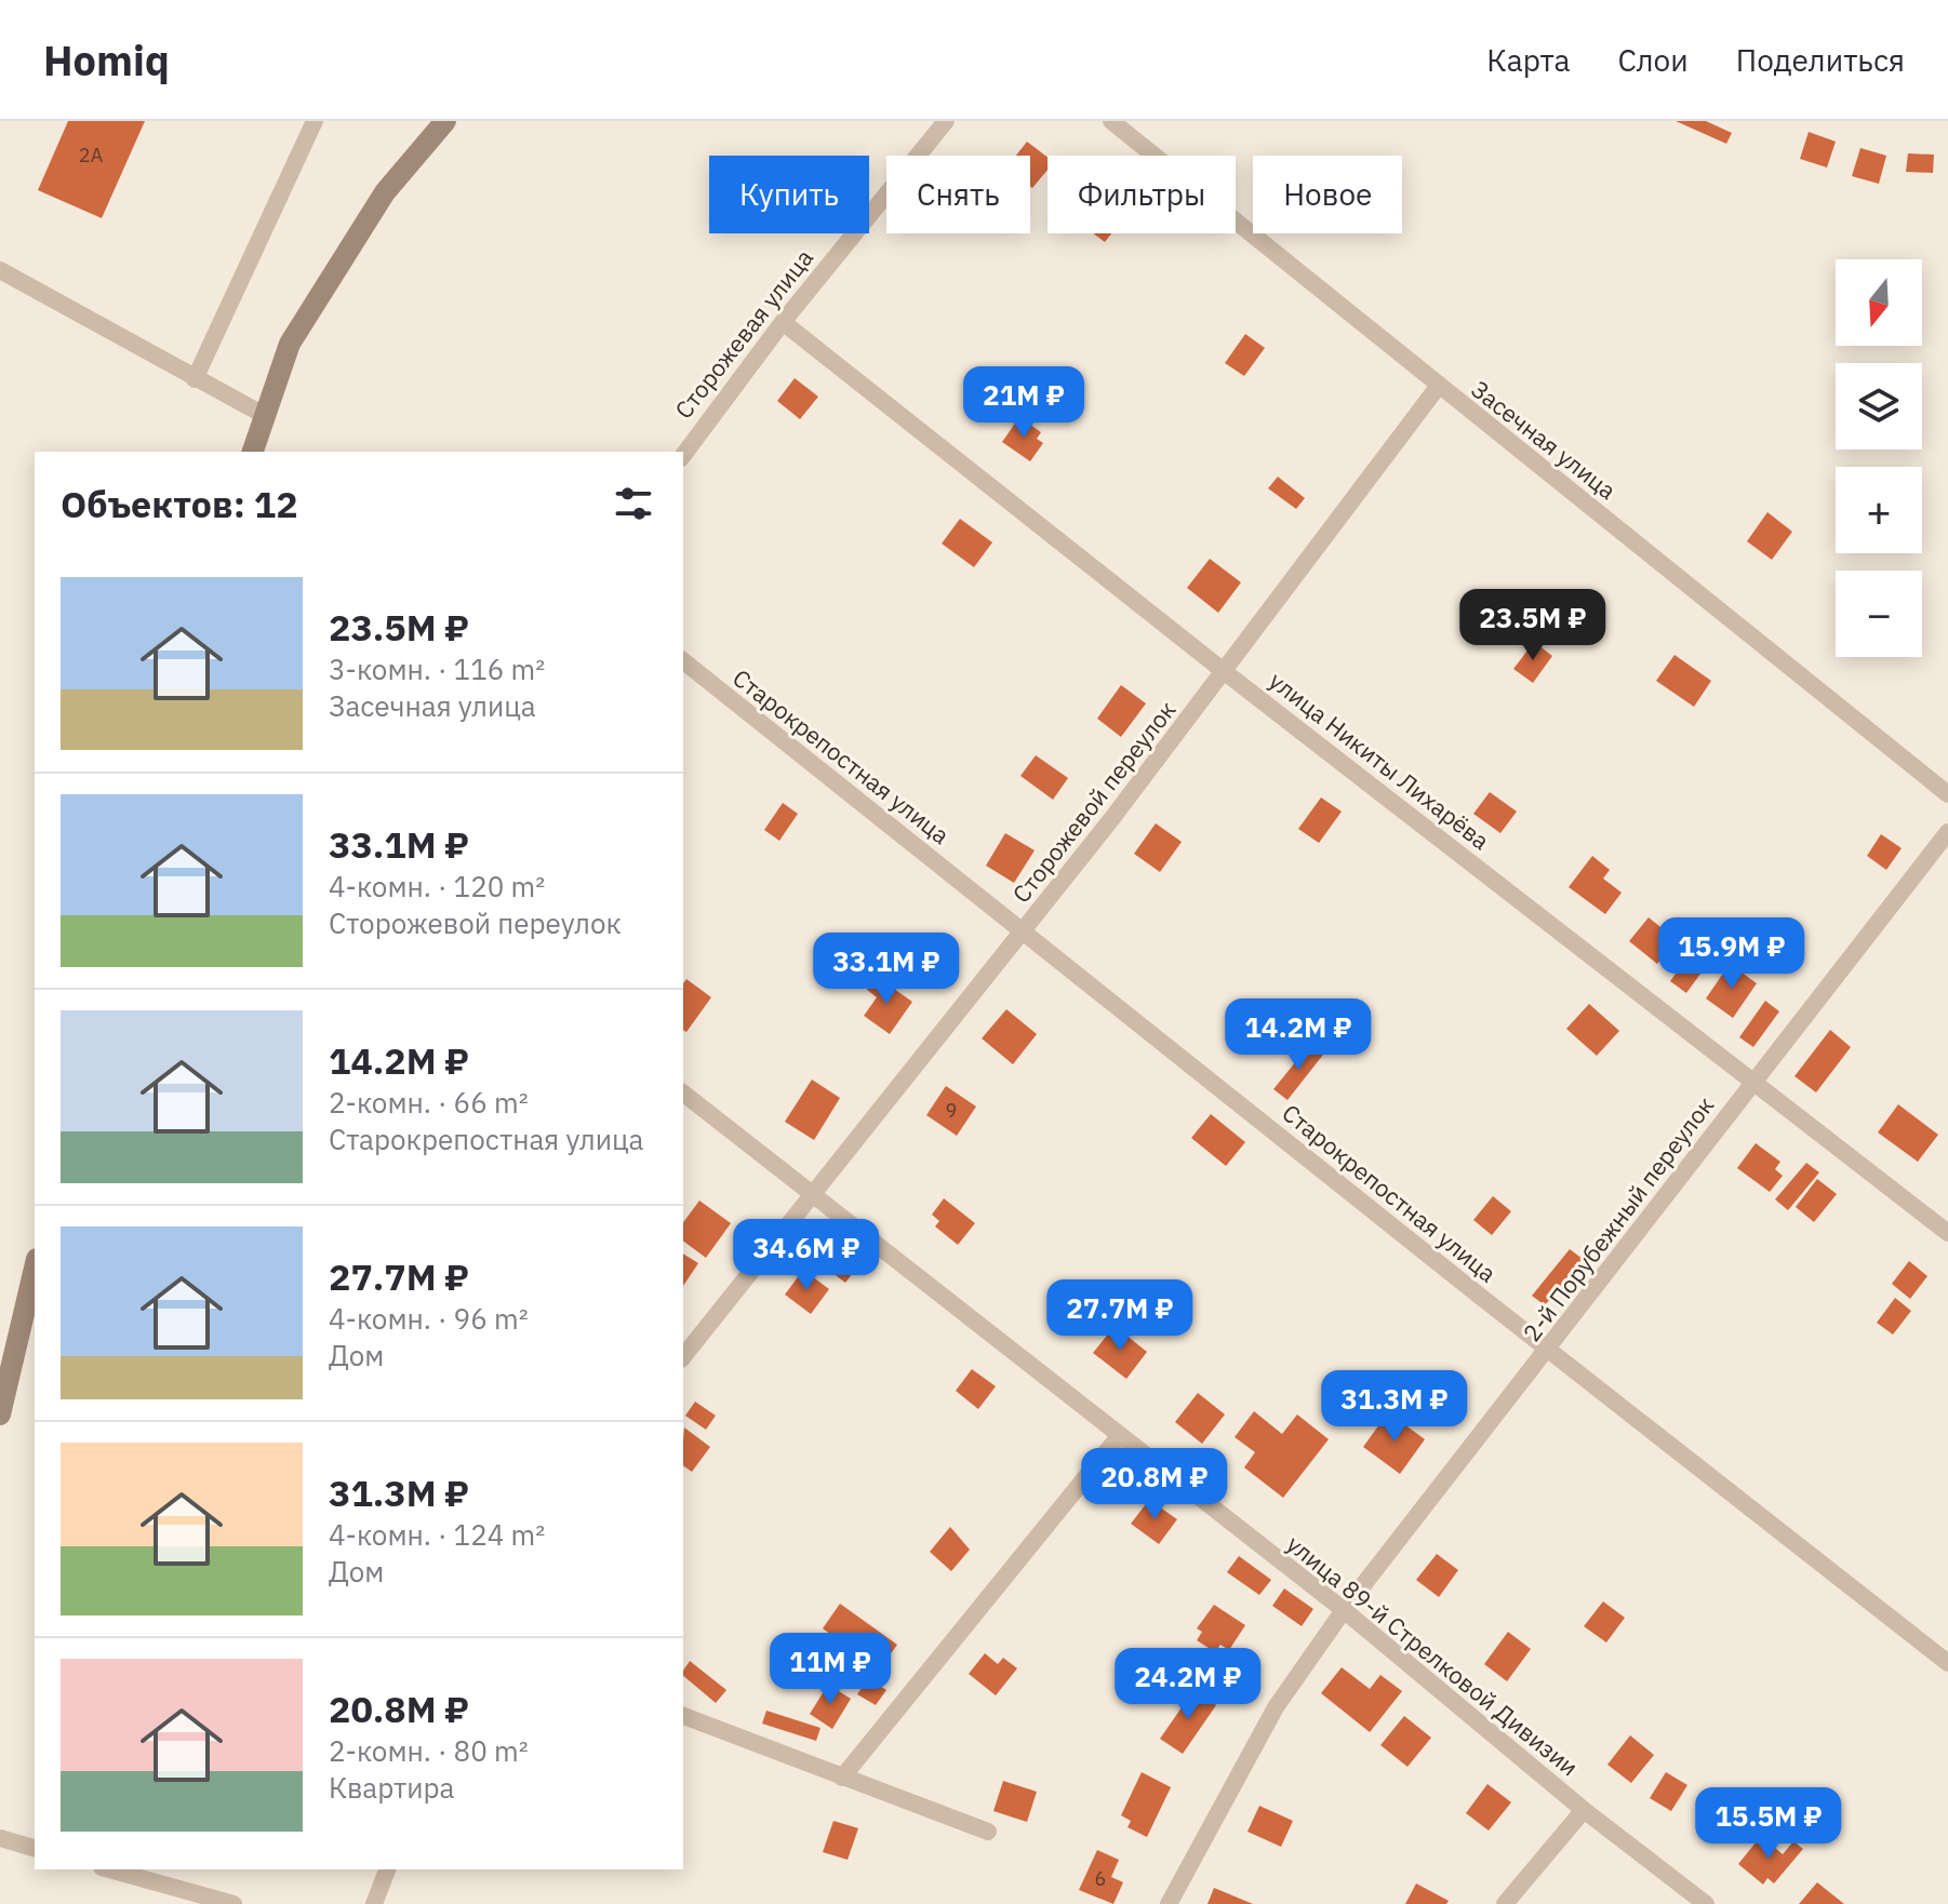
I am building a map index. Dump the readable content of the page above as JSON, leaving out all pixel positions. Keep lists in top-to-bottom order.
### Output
{
  "streets": {
    "street": [
      "Сторожевая улица",
      "Засечная улица",
      "Старокрепостная улица",
      "улица Никиты Лихарёва",
      "Сторожевой переулок",
      "2-й Порубежный переулок",
      "улица 89-й Стрелковой Дивизии"
    ]
  },
  "crossings": [
    ["Сторожевая улица", "улица Никиты Лихарёва"],
    ["Засечная улица", "Сторожевой переулок"],
    ["Старокрепостная улица", "Сторожевой переулок"],
    ["Старокрепостная улица", "2-й Порубежный переулок"],
    ["улица Никиты Лихарёва", "Сторожевой переулок"],
    ["улица Никиты Лихарёва", "2-й Порубежный переулок"],
    ["Сторожевой переулок", "улица 89-й Стрелковой Дивизии"],
    ["2-й Порубежный переулок", "улица 89-й Стрелковой Дивизии"]
  ],
  "house_numbers": ["2А", "9", "6"],
  "north": "bottom",
  "page": {
    "header": "Homiq",
    "nav": ["Карта", "Слои", "Поделиться"],
    "chip": [
      "Купить",
      "Снять",
      "Фильтры",
      "Новое"
    ],
    "map_buttons": ["+", "−"],
    "price": [
      "21M ₽",
      "23.5M ₽",
      "15.9M ₽",
      "33.1M ₽",
      "14.2M ₽",
      "34.6M ₽",
      "27.7M ₽",
      "31.3M ₽",
      "20.8M ₽",
      "11M ₽",
      "24.2M ₽",
      "15.5M ₽"
    ],
    "heading": "Объектов: 12",
    "list": [
      {
        "name": "23.5M ₽",
        "note": "3-комн. · 116 m² · Засечная улица"
      },
      {
        "name": "33.1M ₽",
        "note": "4-комн. · 120 m² · Сторожевой переулок"
      },
      {
        "name": "14.2M ₽",
        "note": "2-комн. · 66 m² · Старокрепостная улица"
      },
      {
        "name": "27.7M ₽",
        "note": "4-комн. · 96 m² · Дом"
      },
      {
        "name": "31.3M ₽",
        "note": "4-комн. · 124 m² · Дом"
      },
      {
        "name": "20.8M ₽",
        "note": "2-комн. · 80 m² · Квартира"
      }
    ]
  }
}
